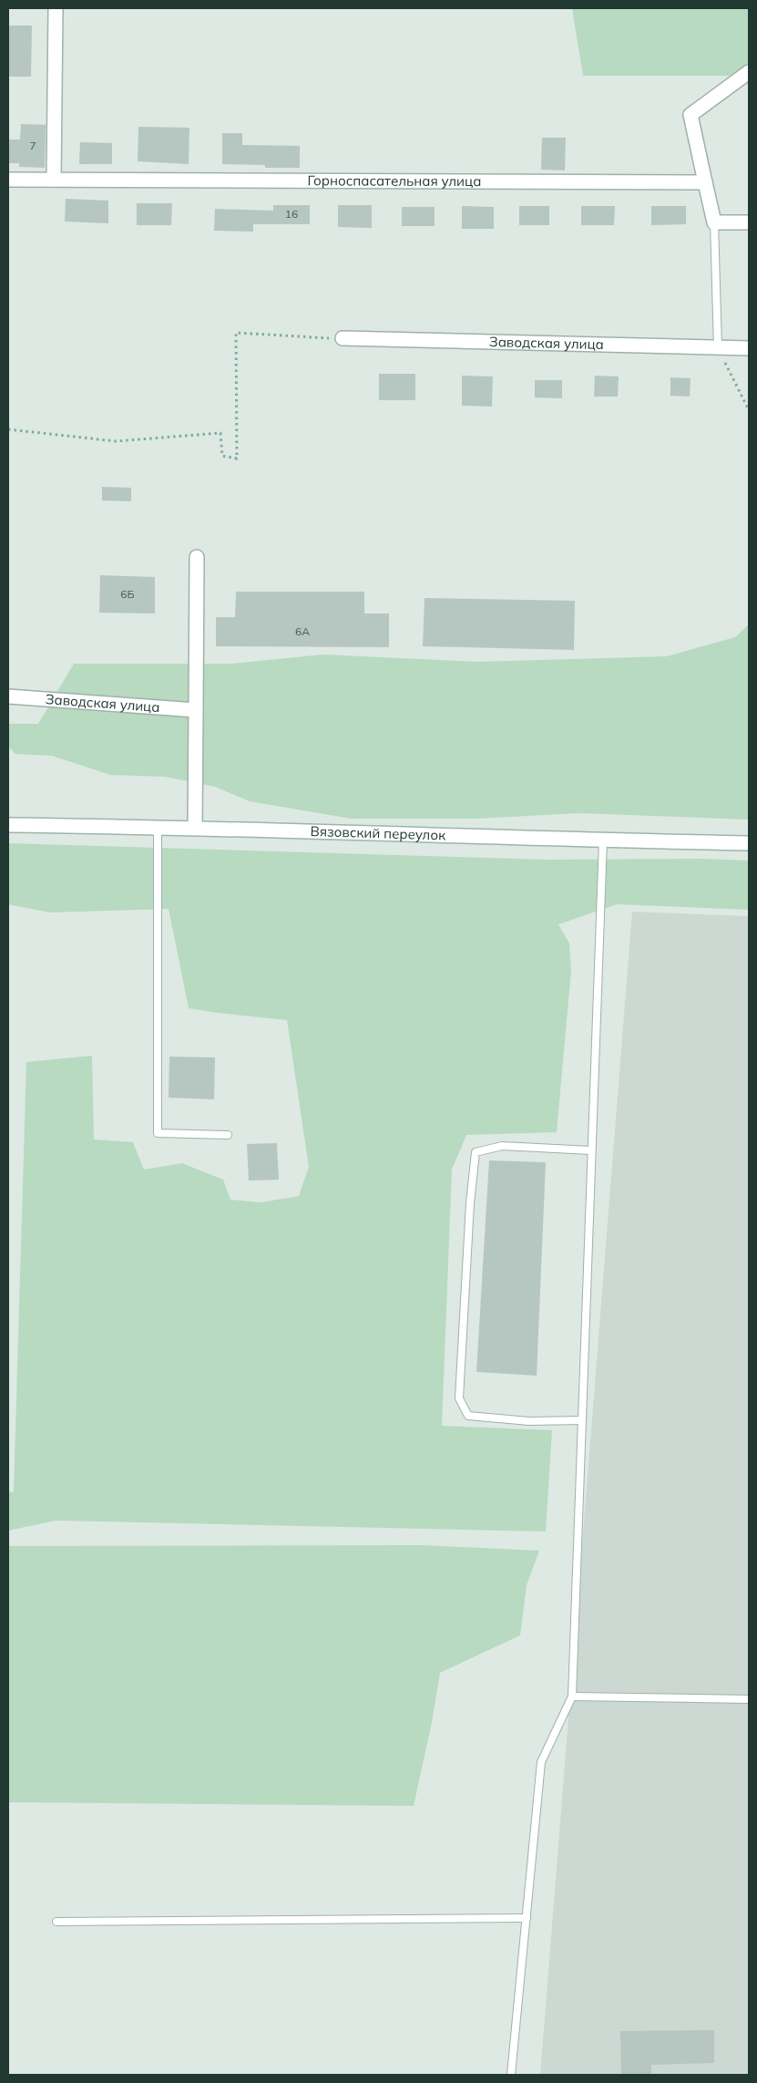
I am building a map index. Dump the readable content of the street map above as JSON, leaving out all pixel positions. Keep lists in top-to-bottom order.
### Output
{
  "streets": {
    "street": ["Горноспасательная улица", "Заводская улица", "Вязовский переулок"]
  },
  "house_numbers": [
    "7",
    "16",
    "6Б",
    "6А"
  ]
}
